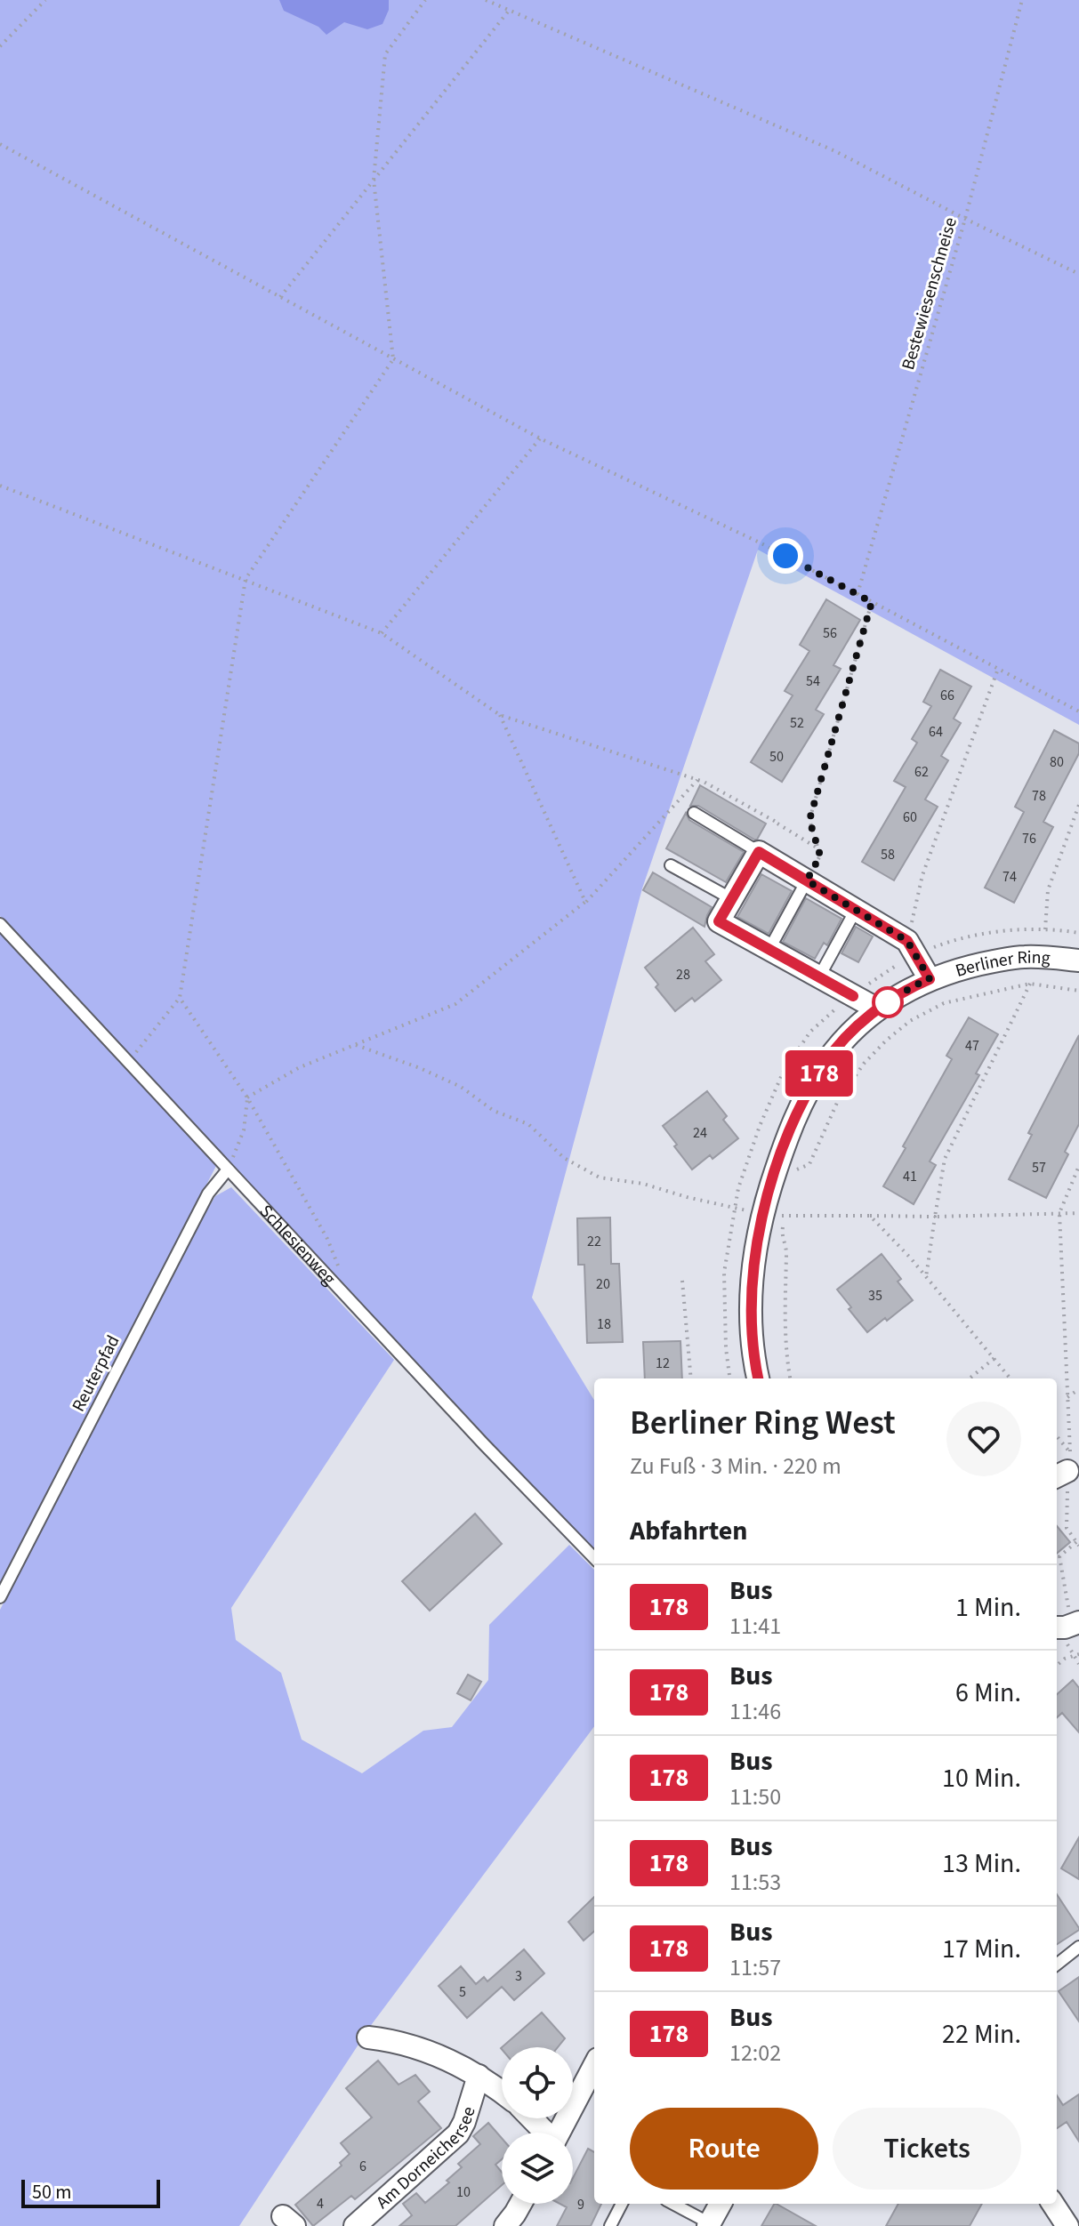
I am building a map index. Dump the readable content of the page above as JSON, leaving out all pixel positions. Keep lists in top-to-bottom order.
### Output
{
  "streets": {
    "street": ["Berliner Ring", "Am Dorneichersee"],
    "lane": ["Schlesienweg", "Reuterpfad"],
    "path": ["Bestewiesenschneise"]
  },
  "crossings": [
    ["Schlesienweg", "Reuterpfad"]
  ],
  "lines": ["bus line 178"],
  "house_numbers": [
    "56",
    "54",
    "66",
    "52",
    "64",
    "50",
    "80",
    "62",
    "78",
    "60",
    "76",
    "58",
    "74",
    "28",
    "47",
    "24",
    "57",
    "41",
    "22",
    "20",
    "35",
    "18",
    "12",
    "3",
    "5",
    "6",
    "10",
    "4",
    "9"
  ],
  "scale_bar": "50 m",
  "page": {
    "on_map": "178",
    "heading": [
      ["Berliner Ring West", "Zu Fuß · 3 Min. · 220 m"],
      "Abfahrten"
    ],
    "list": [
      {
        "mark": "178",
        "name": "Bus",
        "note": "11:41",
        "value": "1 Min."
      },
      {
        "mark": "178",
        "name": "Bus",
        "note": "11:46",
        "value": "6 Min."
      },
      {
        "mark": "178",
        "name": "Bus",
        "note": "11:50",
        "value": "10 Min."
      },
      {
        "mark": "178",
        "name": "Bus",
        "note": "11:53",
        "value": "13 Min."
      },
      {
        "mark": "178",
        "name": "Bus",
        "note": "11:57",
        "value": "17 Min."
      },
      {
        "mark": "178",
        "name": "Bus",
        "note": "12:02",
        "value": "22 Min."
      }
    ],
    "buttons": ["Route", "Tickets"],
    "scale": "50 m"
  }
}
